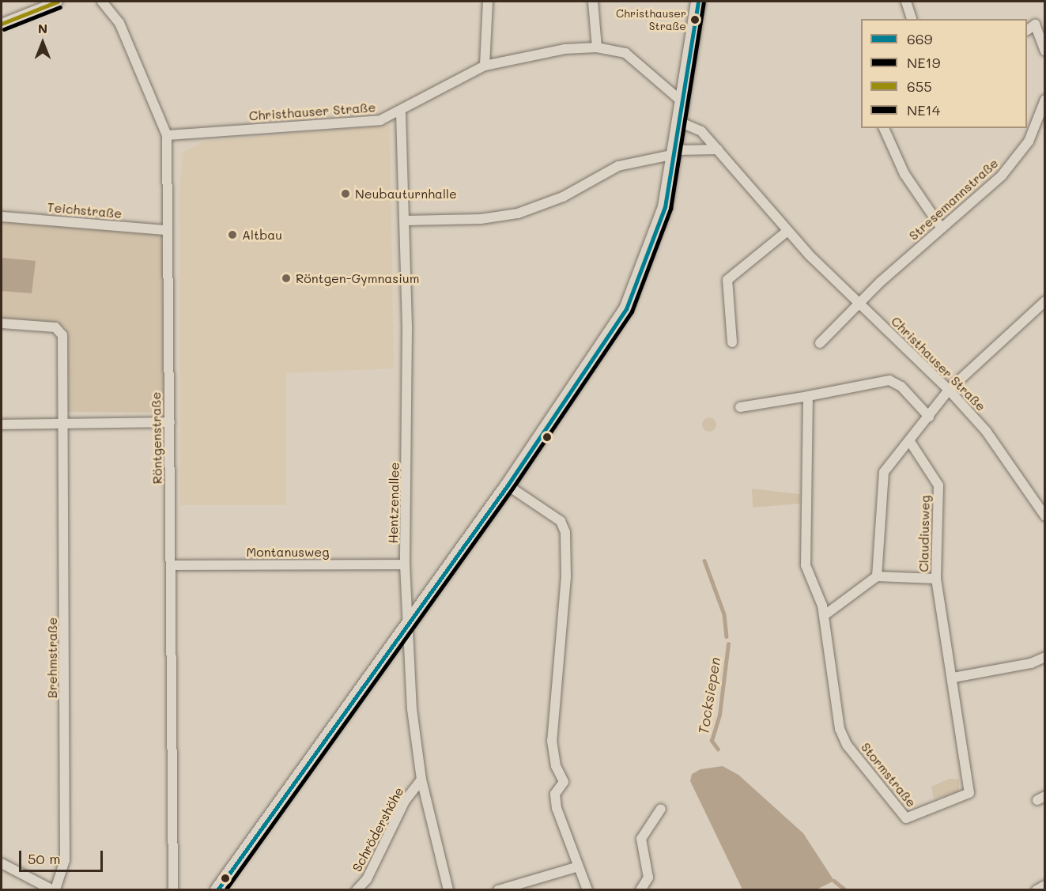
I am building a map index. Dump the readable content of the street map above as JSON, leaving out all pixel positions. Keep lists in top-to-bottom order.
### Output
{
  "streets": {
    "street": [
      "Christhauser Straße",
      "Stresemannstraße",
      "Teichstraße",
      "Röntgenstraße",
      "Hentzenallee",
      "Claudiusweg",
      "Montanusweg",
      "Brehmstraße",
      "Stormstraße",
      "Schrödershöhe"
    ]
  },
  "crossings": [
    ["Christhauser Straße", "Stresemannstraße"],
    ["Christhauser Straße", "Röntgenstraße"],
    ["Christhauser Straße", "Hentzenallee"],
    ["Teichstraße", "Röntgenstraße"],
    ["Röntgenstraße", "Montanusweg"],
    ["Hentzenallee", "Montanusweg"],
    ["Hentzenallee", "Schrödershöhe"],
    ["Claudiusweg", "Stormstraße"]
  ],
  "water": ["Tocksiepen"],
  "places": [
    "Christhauser Straße",
    "Neubauturnhalle",
    "Altbau",
    "Röntgen-Gymnasium"
  ],
  "lines": [
    "transit line 669",
    "transit line 655",
    "transit line NE19",
    "transit line NE14"
  ],
  "legend": [
    "669",
    "NE19",
    "655",
    "NE14"
  ],
  "scale_bar": "50 m",
  "north": "top"
}
